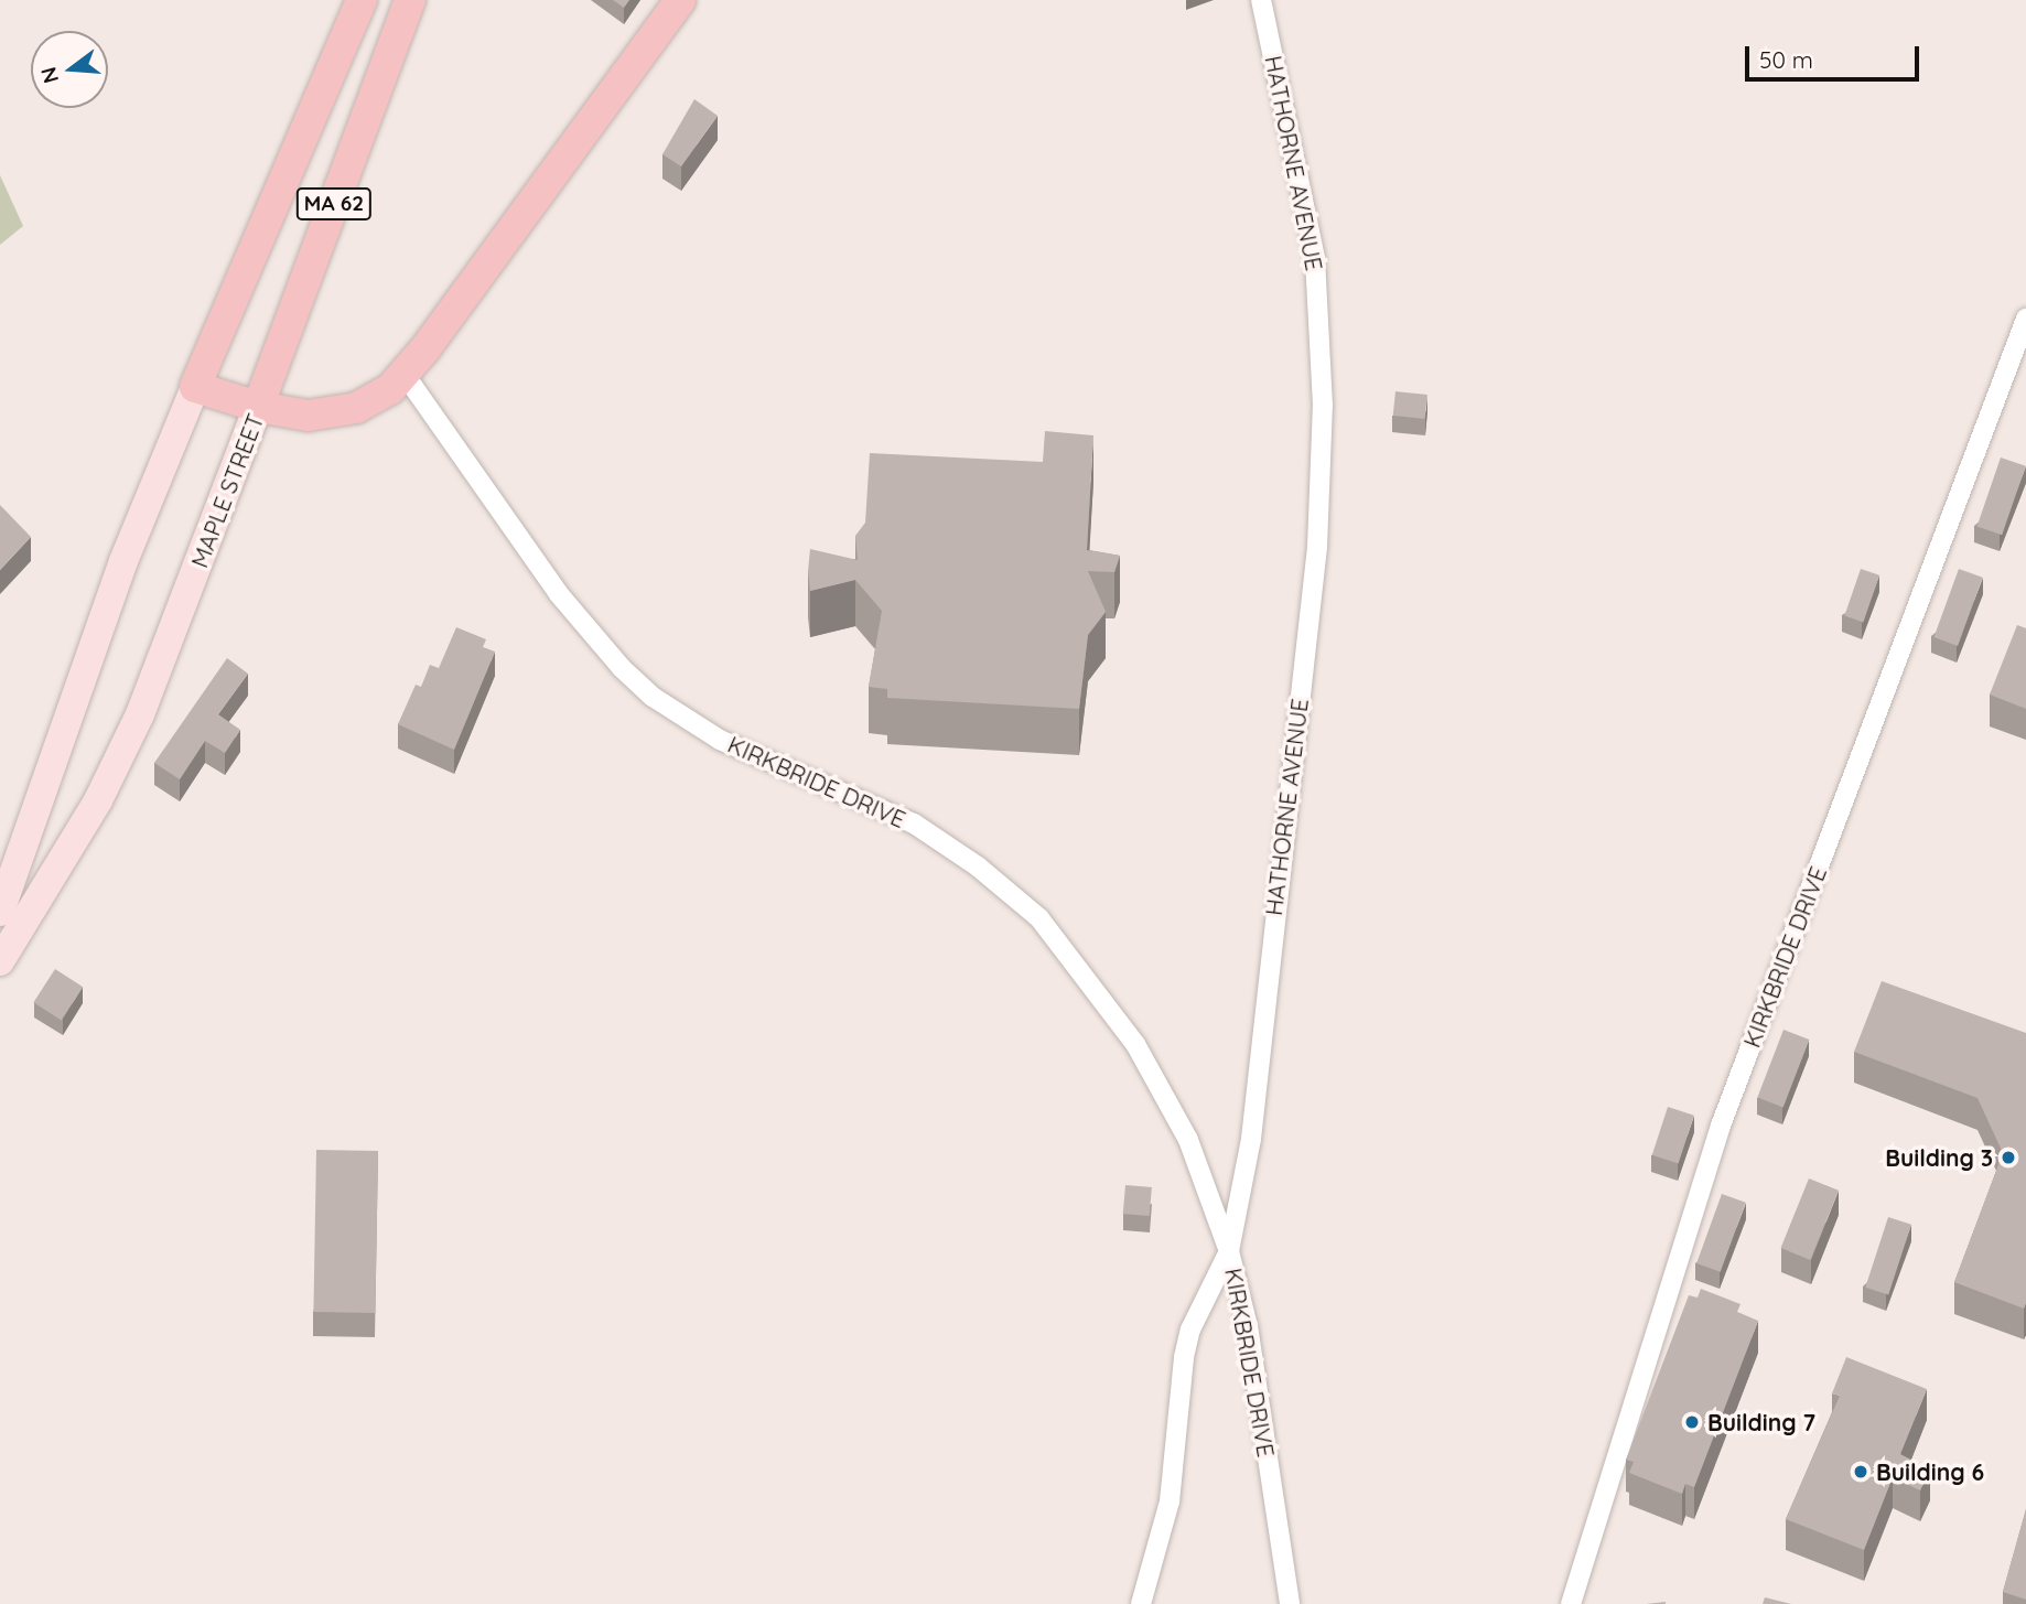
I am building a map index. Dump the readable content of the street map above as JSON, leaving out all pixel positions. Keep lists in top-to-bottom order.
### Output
{
  "streets": {
    "main road": ["MA 62", "MAPLE STREET"],
    "street": ["HATHORNE AVENUE", "KIRKBRIDE DRIVE"]
  },
  "crossings": [
    ["HATHORNE AVENUE", "KIRKBRIDE DRIVE"]
  ],
  "places": ["Building 3", "Building 7", "Building 6"],
  "scale_bar": "50 m",
  "north": "left"
}
